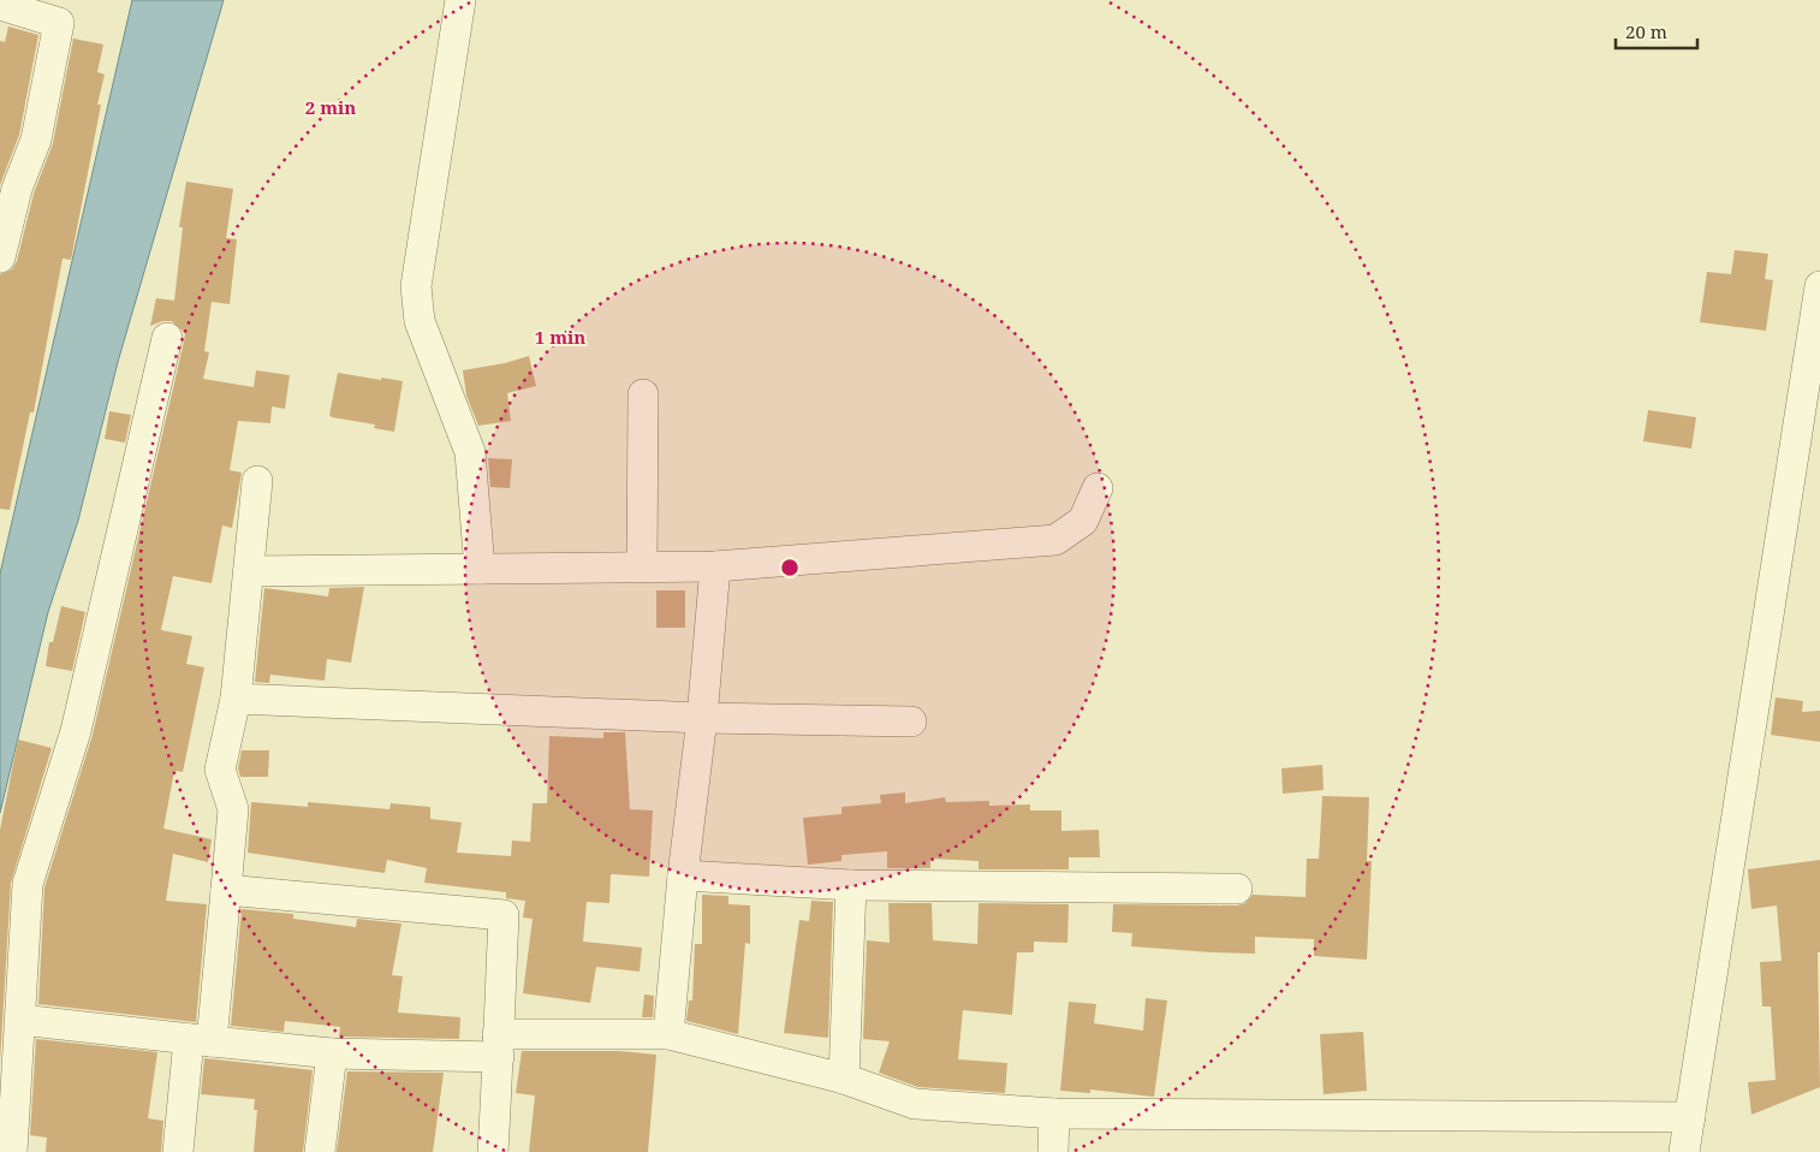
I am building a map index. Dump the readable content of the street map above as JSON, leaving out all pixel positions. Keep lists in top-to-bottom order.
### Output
{
  "scale_bar": "20 m",
  "rings": ["2 min", "1 min"]
}
